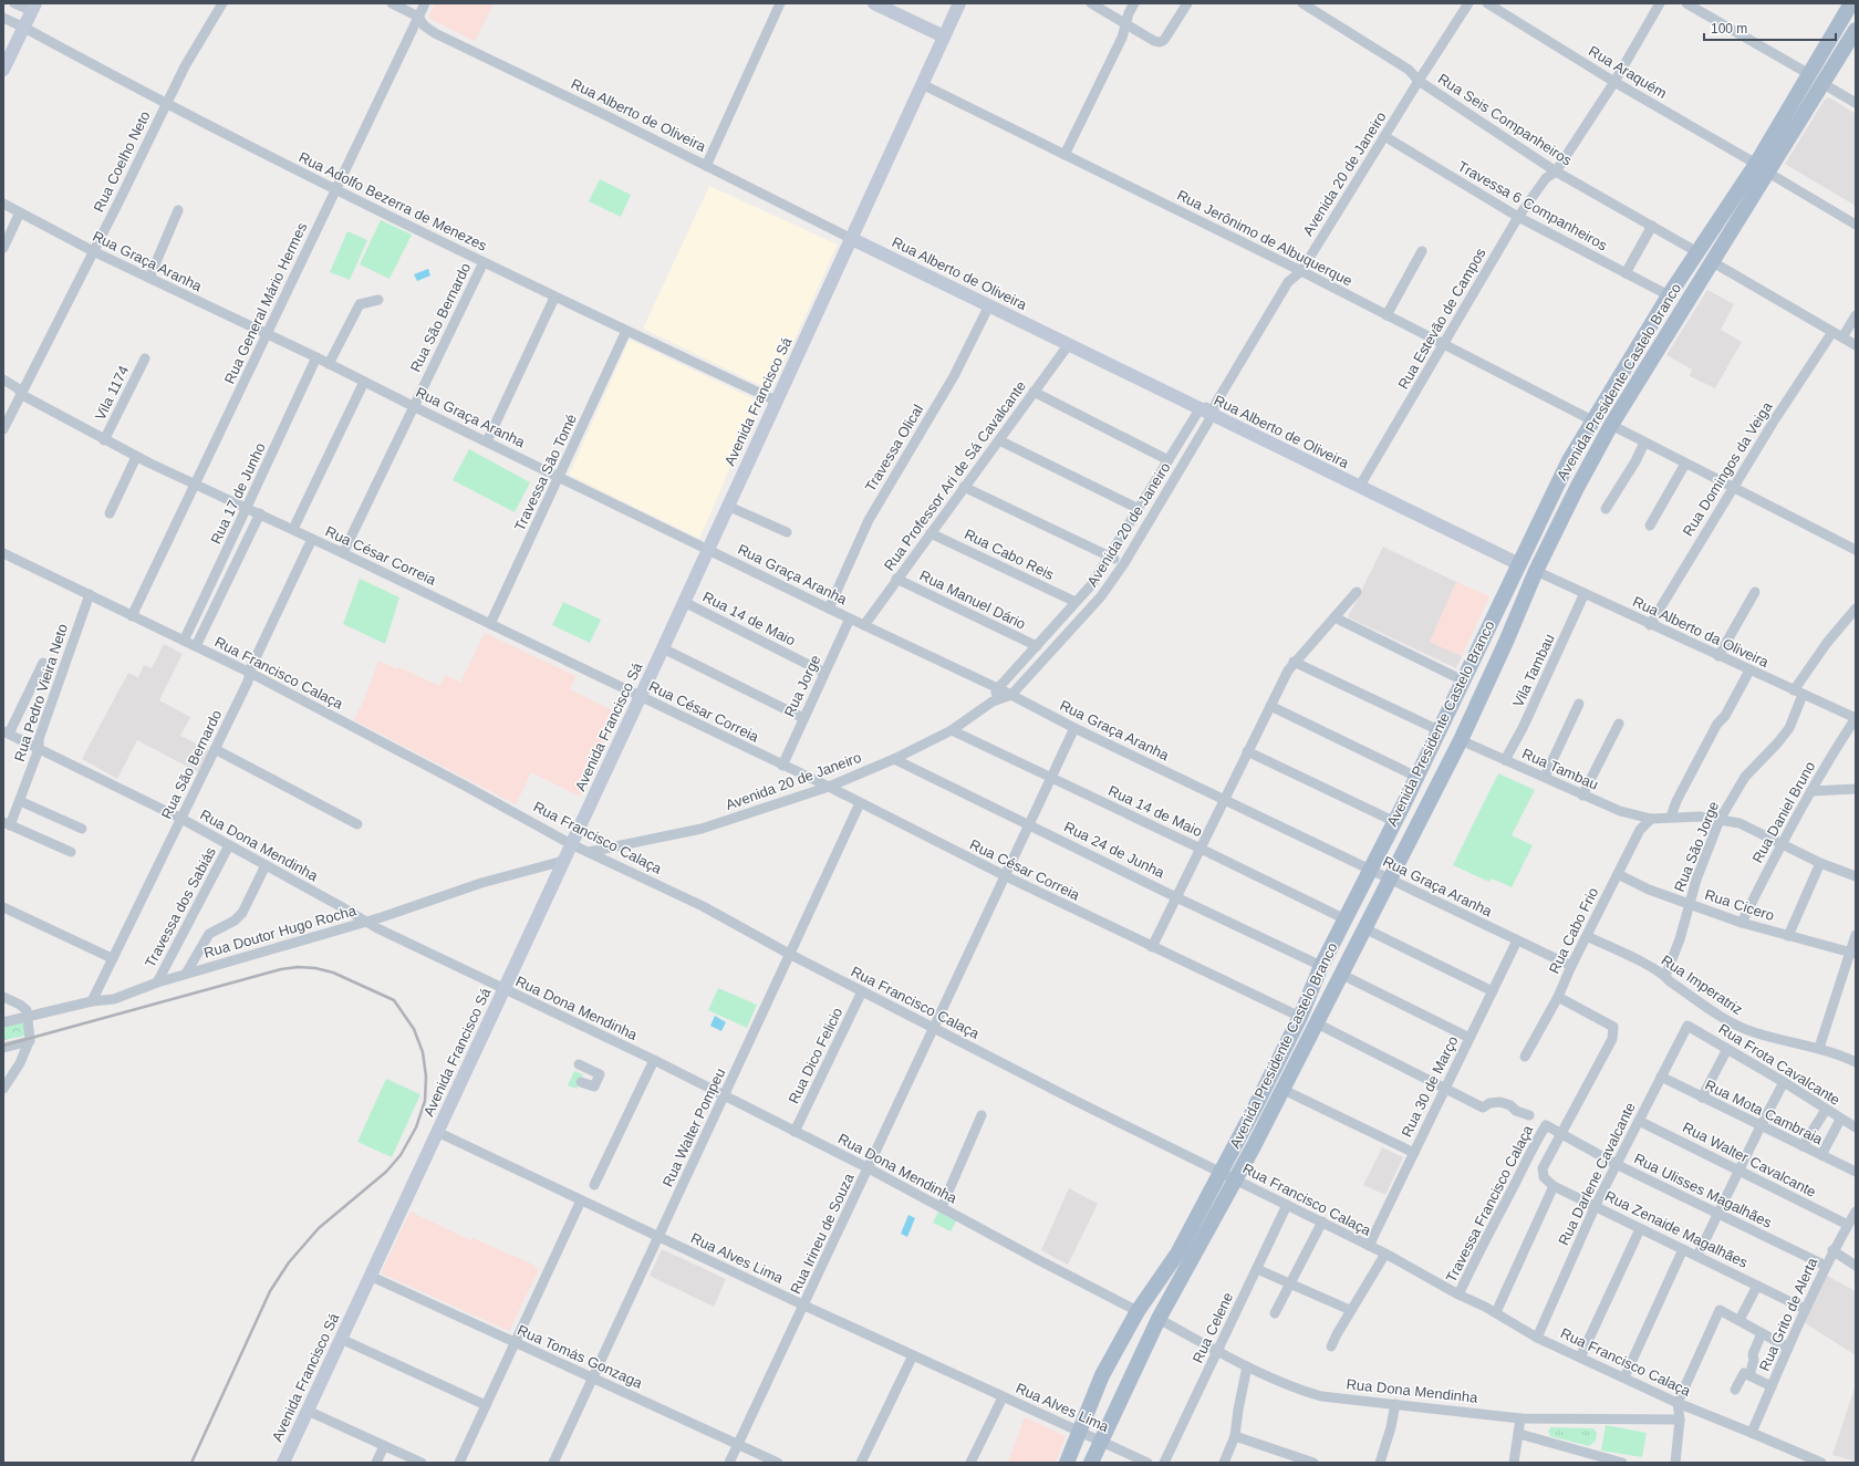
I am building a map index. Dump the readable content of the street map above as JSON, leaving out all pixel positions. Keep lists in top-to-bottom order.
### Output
{
  "streets": {
    "main road": ["Rua Alberto de Oliveira", "Avenida Presidente Castelo Branco", "Avenida Francisco Sá"],
    "street": [
      "Rua Araquém",
      "Rua Seis Companheiros",
      "Rua Coelho Neto",
      "Avenida 20 de Janeiro",
      "Rua Adolfo Bezerra de Menezes",
      "Travessa 6 Companheiros",
      "Rua Jerônimo de Albuquerque",
      "Rua Graça Aranha",
      "Rua General Mário Hermes",
      "Rua São Bernardo",
      "Rua Estevão de Campos",
      "Vila 1174",
      "Travessa Olical",
      "Rua Domingos da Veiga",
      "Travessa São Tomé",
      "Rua Professor Ari de Sá Cavalcante",
      "Rua 17 de Junho",
      "Rua Cabo Reis",
      "Rua César Correia",
      "Rua Manuel Dário",
      "Rua 14 de Maio",
      "Rua Alberto da Oliveira",
      "Vila Tambau",
      "Rua Francisco Calaça",
      "Rua Jorge",
      "Rua Pedro Vieira Neto",
      "Rua Tambau",
      "Rua Daniel Bruno",
      "Rua Dona Mendinha",
      "Rua São Jorge",
      "Rua 24 de Junha",
      "Rua Cicero",
      "Travessa dos Sabiás",
      "Rua Cabo Frio",
      "Rua Doutor Hugo Rocha",
      "Rua Imperatriz",
      "Rua Dico Felicio",
      "Rua Frota Cavalcante",
      "Rua 30 de Março",
      "Rua Mota Cambraia",
      "Rua Walter Pompeu",
      "Rua Walter Cavalcante",
      "Rua Darlene Cavalcante",
      "Rua Ulisses Magalhães",
      "Travessa Francisco Calaça",
      "Rua Zenaide Magalhães",
      "Rua Irineu de Souza",
      "Rua Alves Lima",
      "Rua Grito de Alerta",
      "Rua Celene",
      "Rua Tomás Gonzaga"
    ]
  },
  "crossings": [
    ["Rua Araquém", "Rua Estevão de Campos"],
    ["Rua Araquém", "Avenida Presidente Castelo Branco"],
    ["Rua Alberto de Oliveira", "Avenida 20 de Janeiro"],
    ["Rua Alberto de Oliveira", "Rua General Mário Hermes"],
    ["Rua Alberto de Oliveira", "Rua Estevão de Campos"],
    ["Rua Alberto de Oliveira", "Avenida Presidente Castelo Branco"],
    ["Rua Alberto de Oliveira", "Avenida Francisco Sá"],
    ["Rua Alberto de Oliveira", "Travessa Olical"],
    ["Rua Alberto de Oliveira", "Rua Professor Ari de Sá Cavalcante"],
    ["Rua Seis Companheiros", "Avenida 20 de Janeiro"],
    ["Rua Seis Companheiros", "Rua Estevão de Campos"],
    ["Rua Seis Companheiros", "Avenida Presidente Castelo Branco"],
    ["Rua Coelho Neto", "Rua Adolfo Bezerra de Menezes"],
    ["Rua Coelho Neto", "Rua Graça Aranha"],
    ["Rua Coelho Neto", "Rua César Correia"],
    ["Avenida 20 de Janeiro", "Travessa 6 Companheiros"],
    ["Avenida 20 de Janeiro", "Rua Jerônimo de Albuquerque"],
    ["Avenida 20 de Janeiro", "Rua Graça Aranha"],
    ["Avenida 20 de Janeiro", "Rua Cabo Reis"],
    ["Avenida 20 de Janeiro", "Rua César Correia"],
    ["Avenida 20 de Janeiro", "Rua Manuel Dário"],
    ["Avenida 20 de Janeiro", "Rua 14 de Maio"],
    ["Avenida 20 de Janeiro", "Rua Francisco Calaça"],
    ["Avenida 20 de Janeiro", "Rua 24 de Junha"],
    ["Rua Adolfo Bezerra de Menezes", "Rua General Mário Hermes"],
    ["Rua Adolfo Bezerra de Menezes", "Rua São Bernardo"],
    ["Rua Adolfo Bezerra de Menezes", "Avenida Francisco Sá"],
    ["Rua Adolfo Bezerra de Menezes", "Travessa São Tomé"],
    ["Travessa 6 Companheiros", "Rua Estevão de Campos"],
    ["Travessa 6 Companheiros", "Avenida Presidente Castelo Branco"],
    ["Rua Jerônimo de Albuquerque", "Rua Estevão de Campos"],
    ["Rua Jerônimo de Albuquerque", "Avenida Presidente Castelo Branco"],
    ["Rua Jerônimo de Albuquerque", "Avenida Francisco Sá"],
    ["Rua Graça Aranha", "Rua General Mário Hermes"],
    ["Rua Graça Aranha", "Rua São Bernardo"],
    ["Rua Graça Aranha", "Avenida Presidente Castelo Branco"],
    ["Rua Graça Aranha", "Avenida Francisco Sá"],
    ["Rua Graça Aranha", "Travessa Olical"],
    ["Rua Graça Aranha", "Travessa São Tomé"],
    ["Rua Graça Aranha", "Rua Professor Ari de Sá Cavalcante"],
    ["Rua Graça Aranha", "Rua 17 de Junho"],
    ["Rua Graça Aranha", "Rua Jorge"],
    ["Rua Graça Aranha", "Rua Cabo Frio"],
    ["Rua Graça Aranha", "Rua 30 de Março"],
    ["Rua Graça Aranha", "Rua Irineu de Souza"],
    ["Rua General Mário Hermes", "Rua César Correia"],
    ["Rua General Mário Hermes", "Rua Francisco Calaça"],
    ["Rua São Bernardo", "Rua César Correia"],
    ["Rua São Bernardo", "Rua Francisco Calaça"],
    ["Rua São Bernardo", "Rua Dona Mendinha"],
    ["Rua São Bernardo", "Rua Doutor Hugo Rocha"],
    ["Avenida Presidente Castelo Branco", "Rua César Correia"],
    ["Avenida Presidente Castelo Branco", "Rua 14 de Maio"],
    ["Avenida Presidente Castelo Branco", "Rua Alberto da Oliveira"],
    ["Avenida Presidente Castelo Branco", "Rua Francisco Calaça"],
    ["Avenida Presidente Castelo Branco", "Rua Tambau"],
    ["Avenida Presidente Castelo Branco", "Rua Dona Mendinha"],
    ["Avenida Presidente Castelo Branco", "Rua 24 de Junha"],
    ["Avenida Presidente Castelo Branco", "Rua Alves Lima"],
    ["Vila 1174", "Rua César Correia"],
    ["Avenida Francisco Sá", "Rua César Correia"],
    ["Avenida Francisco Sá", "Rua 14 de Maio"],
    ["Avenida Francisco Sá", "Rua Francisco Calaça"],
    ["Avenida Francisco Sá", "Rua Dona Mendinha"],
    ["Avenida Francisco Sá", "Rua Doutor Hugo Rocha"],
    ["Avenida Francisco Sá", "Rua Alves Lima"],
    ["Avenida Francisco Sá", "Rua Tomás Gonzaga"],
    ["Rua Domingos da Veiga", "Rua Alberto da Oliveira"],
    ["Travessa São Tomé", "Rua César Correia"],
    ["Rua Professor Ari de Sá Cavalcante", "Rua Cabo Reis"],
    ["Rua Professor Ari de Sá Cavalcante", "Rua Manuel Dário"],
    ["Rua 17 de Junho", "Rua César Correia"],
    ["Rua 17 de Junho", "Rua Francisco Calaça"],
    ["Rua César Correia", "Rua Jorge"],
    ["Rua César Correia", "Rua Walter Pompeu"],
    ["Rua César Correia", "Rua Irineu de Souza"],
    ["Rua 14 de Maio", "Rua Jorge"],
    ["Rua 14 de Maio", "Rua Irineu de Souza"],
    ["Rua Alberto da Oliveira", "Vila Tambau"],
    ["Rua Alberto da Oliveira", "Rua Daniel Bruno"],
    ["Rua Alberto da Oliveira", "Rua São Jorge"],
    ["Vila Tambau", "Rua Tambau"],
    ["Rua Francisco Calaça", "Rua Pedro Vieira Neto"],
    ["Rua Francisco Calaça", "Rua Dico Felicio"],
    ["Rua Francisco Calaça", "Rua 30 de Março"],
    ["Rua Francisco Calaça", "Rua Walter Pompeu"],
    ["Rua Francisco Calaça", "Rua Darlene Cavalcante"],
    ["Rua Francisco Calaça", "Travessa Francisco Calaça"],
    ["Rua Francisco Calaça", "Rua Irineu de Souza"],
    ["Rua Francisco Calaça", "Rua Grito de Alerta"],
    ["Rua Francisco Calaça", "Rua Celene"],
    ["Rua Pedro Vieira Neto", "Rua Dona Mendinha"],
    ["Rua Tambau", "Rua Cabo Frio"],
    ["Rua Daniel Bruno", "Rua Cicero"],
    ["Rua Dona Mendinha", "Travessa dos Sabiás"],
    ["Rua Dona Mendinha", "Rua Doutor Hugo Rocha"],
    ["Rua Dona Mendinha", "Rua Dico Felicio"],
    ["Rua Dona Mendinha", "Rua Walter Pompeu"],
    ["Rua Dona Mendinha", "Rua Irineu de Souza"],
    ["Rua Dona Mendinha", "Rua Celene"],
    ["Rua São Jorge", "Rua Cicero"],
    ["Rua São Jorge", "Rua Imperatriz"],
    ["Rua 24 de Junha", "Rua Irineu de Souza"],
    ["Rua Cicero", "Rua Cabo Frio"],
    ["Travessa dos Sabiás", "Rua Doutor Hugo Rocha"],
    ["Rua Cabo Frio", "Rua Imperatriz"],
    ["Rua Frota Cavalcante", "Rua Darlene Cavalcante"],
    ["Rua Mota Cambraia", "Rua Darlene Cavalcante"],
    ["Rua Walter Pompeu", "Rua Alves Lima"],
    ["Rua Walter Pompeu", "Rua Tomás Gonzaga"],
    ["Rua Walter Cavalcante", "Rua Darlene Cavalcante"],
    ["Rua Walter Cavalcante", "Rua Grito de Alerta"],
    ["Rua Darlene Cavalcante", "Rua Ulisses Magalhães"],
    ["Rua Darlene Cavalcante", "Rua Zenaide Magalhães"],
    ["Rua Ulisses Magalhães", "Travessa Francisco Calaça"],
    ["Rua Ulisses Magalhães", "Rua Grito de Alerta"],
    ["Rua Zenaide Magalhães", "Rua Grito de Alerta"],
    ["Rua Irineu de Souza", "Rua Alves Lima"],
    ["Rua Irineu de Souza", "Rua Tomás Gonzaga"]
  ],
  "scale_bar": "100 m"
}
